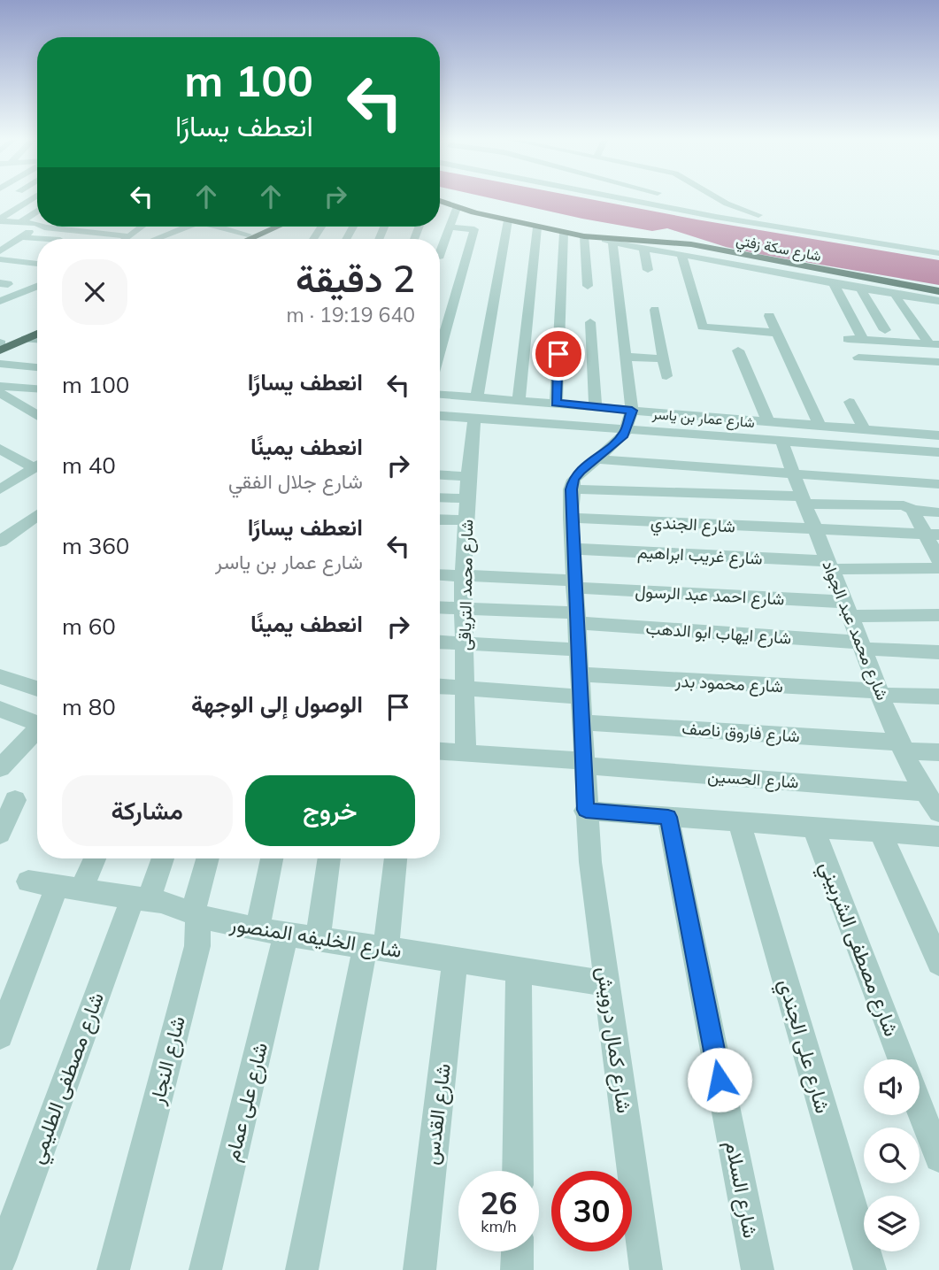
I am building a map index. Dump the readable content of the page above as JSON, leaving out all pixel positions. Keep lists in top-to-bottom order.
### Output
{
  "streets": {
    "main road": ["شارع سكة زفتي"],
    "street": [
      "شارع عمار بن ياسر",
      "شارع الجندي",
      "شارع غريب ابراهيم",
      "شارع محمد الترياقى",
      "شارع احمد عبد الرسول",
      "شارع محمد عبد الجواد",
      "شارع ايهاب ابو الدهب",
      "شارع محمود بدر",
      "شارع فاروق ناصف",
      "شارع الحسين",
      "شارع الخليفه المنصور",
      "شارع مصطفى الشربيني",
      "شارع كمال درويش",
      "شارع على الجندي",
      "شارع النجار",
      "شارع مصطفى الطليمي",
      "شارع على عمام",
      "شارع القدس",
      "شارع السلام"
    ]
  },
  "crossings": [
    ["شارع عمار بن ياسر", "شارع محمد الترياقى"],
    ["شارع عمار بن ياسر", "شارع محمد عبد الجواد"],
    ["شارع الجندي", "شارع محمد عبد الجواد"],
    ["شارع الجندي", "شارع كمال درويش"],
    ["شارع غريب ابراهيم", "شارع محمد عبد الجواد"],
    ["شارع غريب ابراهيم", "شارع كمال درويش"],
    ["شارع محمد الترياقى", "شارع احمد عبد الرسول"],
    ["شارع محمد الترياقى", "شارع ايهاب ابو الدهب"],
    ["شارع محمد الترياقى", "شارع الحسين"],
    ["شارع احمد عبد الرسول", "شارع محمد عبد الجواد"],
    ["شارع احمد عبد الرسول", "شارع كمال درويش"],
    ["شارع محمد عبد الجواد", "شارع ايهاب ابو الدهب"],
    ["شارع محمد عبد الجواد", "شارع محمود بدر"],
    ["شارع محمد عبد الجواد", "شارع فاروق ناصف"],
    ["شارع محمد عبد الجواد", "شارع الحسين"],
    ["شارع ايهاب ابو الدهب", "شارع كمال درويش"],
    ["شارع محمود بدر", "شارع كمال درويش"],
    ["شارع فاروق ناصف", "شارع كمال درويش"],
    ["شارع الحسين", "شارع كمال درويش"],
    ["شارع الخليفه المنصور", "شارع كمال درويش"],
    ["شارع الخليفه المنصور", "شارع النجار"],
    ["شارع الخليفه المنصور", "شارع مصطفى الطليمي"],
    ["شارع الخليفه المنصور", "شارع على عمام"],
    ["شارع الخليفه المنصور", "شارع القدس"]
  ],
  "page": {
    "turn": ["100 m", "انعطف يسارًا"],
    "heading": ["2 دقيقة", "640 m · 19:19"],
    "list": [
      {
        "name": "انعطف يسارًا",
        "value": "100 m"
      },
      {
        "name": "انعطف يمينًا",
        "note": "شارع جلال الفقي",
        "value": "40 m"
      },
      {
        "name": "انعطف يسارًا",
        "note": "شارع عمار بن ياسر",
        "value": "360 m"
      },
      {
        "name": "انعطف يمينًا",
        "value": "60 m"
      },
      {
        "name": "الوصول إلى الوجهة",
        "value": "80 m"
      }
    ],
    "buttons": ["خروج", "مشاركة"],
    "speed": "26 km/h",
    "limit": "30"
  }
}
